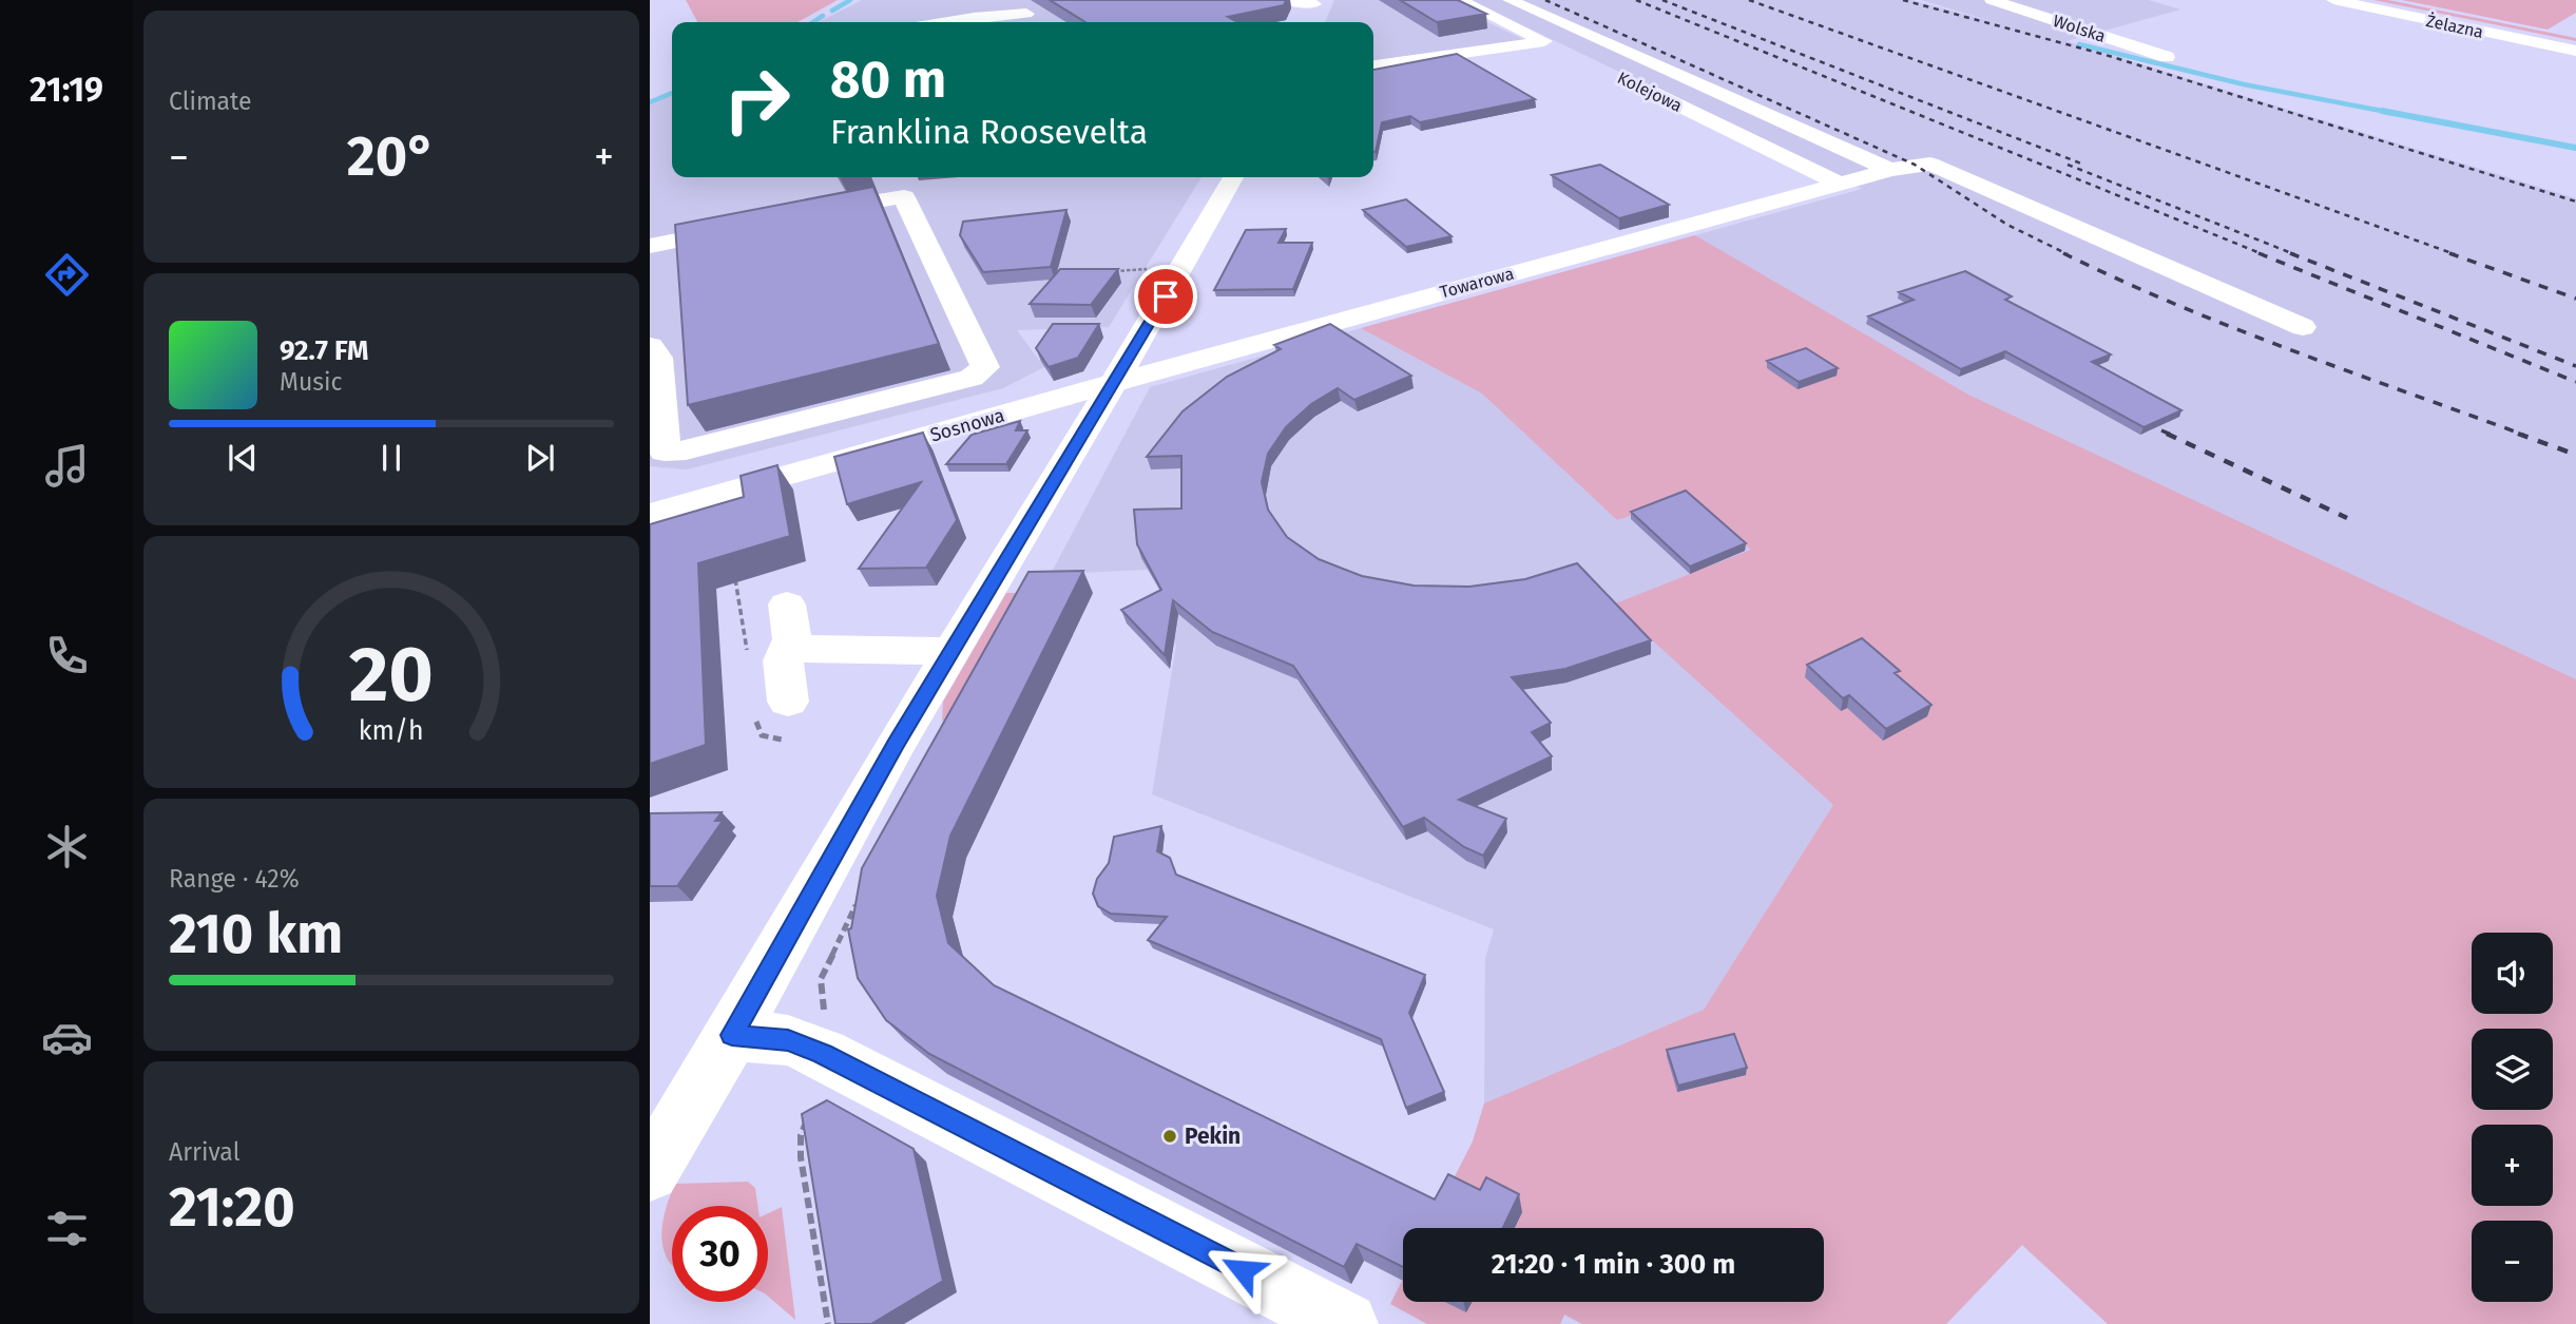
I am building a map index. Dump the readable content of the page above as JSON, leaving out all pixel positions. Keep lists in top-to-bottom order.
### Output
{
  "streets": {
    "street": [
      "Żelazna",
      "Wolska",
      "Kolejowa",
      "Towarowa",
      "Sosnowa"
    ]
  },
  "crossings": [
    ["Kolejowa", "Towarowa"],
    ["Towarowa", "Sosnowa"]
  ],
  "places": ["Pekin"],
  "page": {
    "tabs": "21:19",
    "tile": [
      "Climate",
      ["Range · 42%", "210 km"],
      ["Arrival", "21:20"]
    ],
    "turn": ["80 m", "Franklina Roosevelta"],
    "heat": ["−", "20°", "+"],
    "song": ["92.7 FM", "Music"],
    "map_buttons": ["+", "−"],
    "limit": "30",
    "trip": "21:20 · 1 min · 300 m",
    "gauge": ["20", "km/h"]
  }
}
